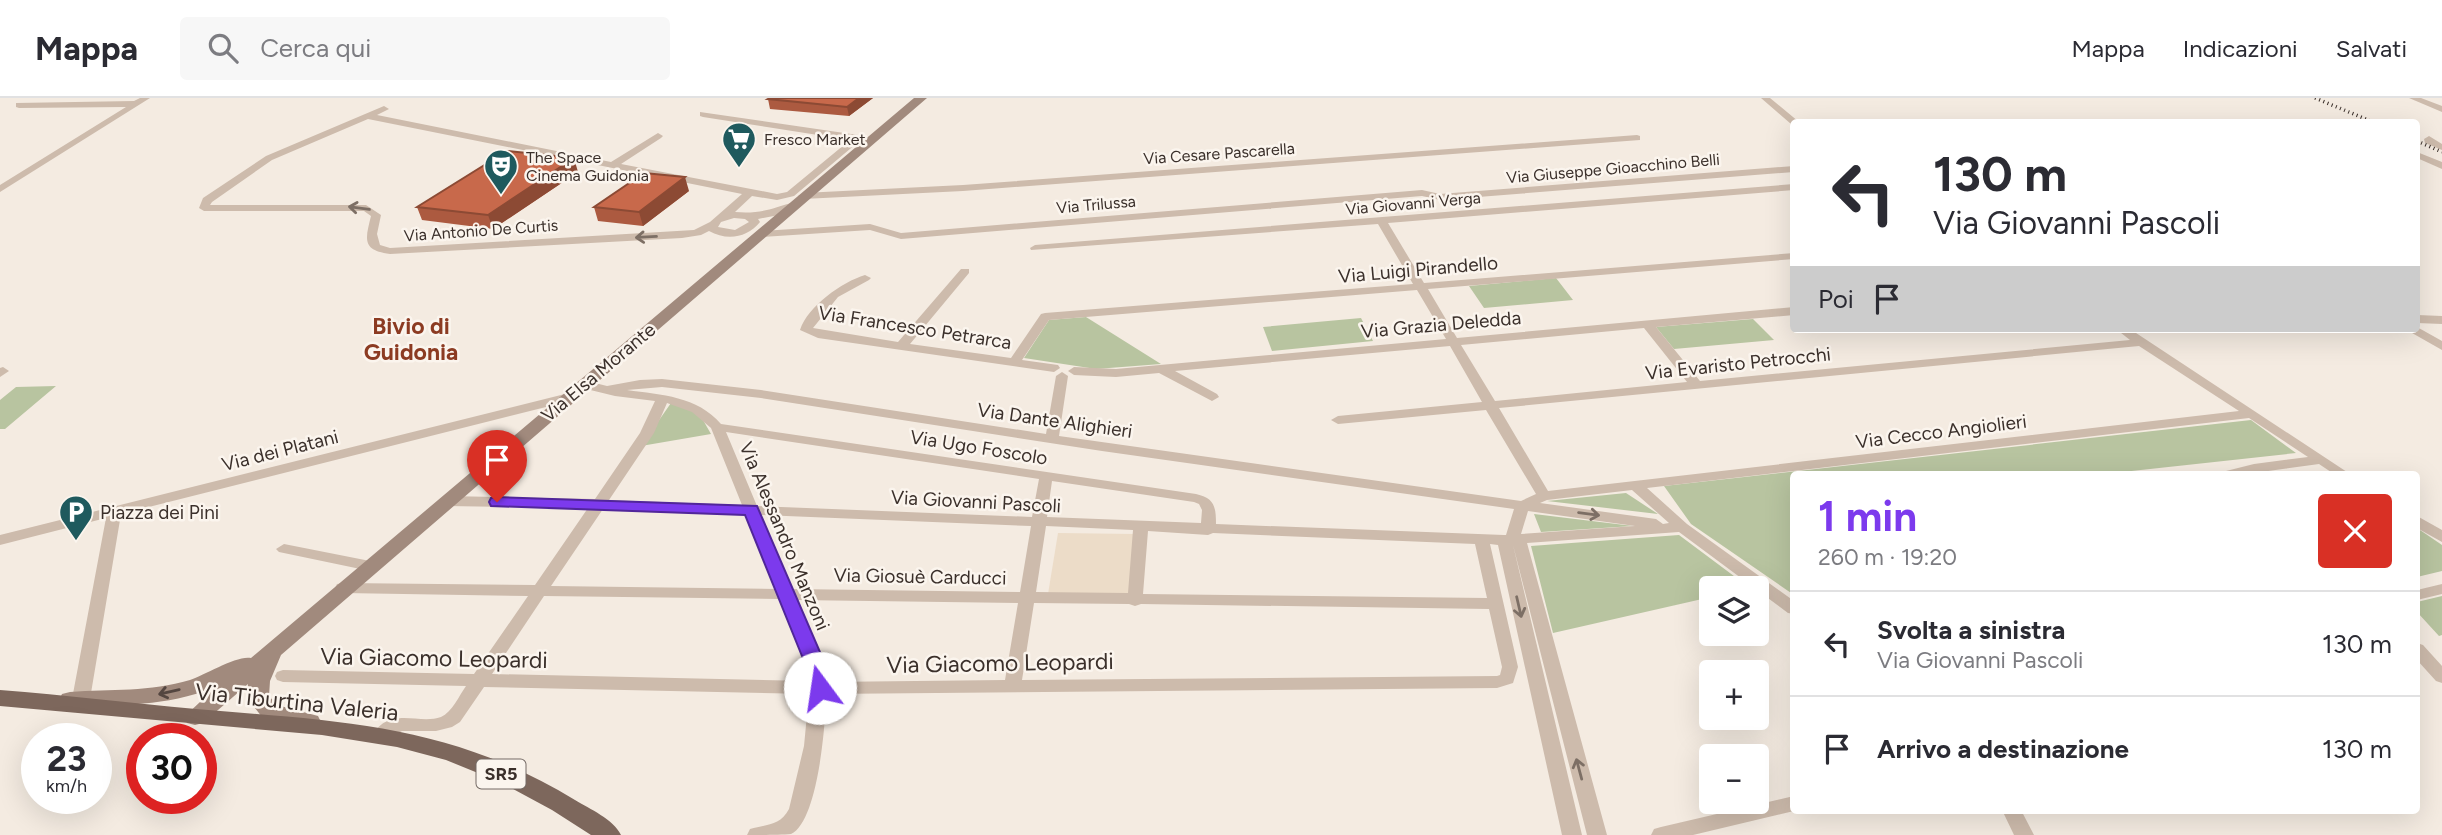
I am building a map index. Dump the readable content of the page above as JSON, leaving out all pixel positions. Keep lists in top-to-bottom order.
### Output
{
  "streets": {
    "main road": ["Via Tiburtina Valeria", "SR5"],
    "street": [
      "Via Cesare Pascarella",
      "Via Giuseppe Gioacchino Belli",
      "Via Giovanni Verga",
      "Via Trilussa",
      "Via Antonio De Curtis",
      "Via Luigi Pirandello",
      "Via Grazia Deledda",
      "Via Francesco Petrarca",
      "Via Evaristo Petrocchi",
      "Via Elsa Morante",
      "Via Dante Alighieri",
      "Via Cecco Angiolieri",
      "Via Ugo Foscolo",
      "Via dei Platani",
      "Via Giovanni Pascoli",
      "Via Alessandro Manzoni",
      "Via Giosuè Carducci",
      "Via Giacomo Leopardi"
    ]
  },
  "crossings": [
    ["Via Cesare Pascarella", "Via Antonio De Curtis"],
    ["Via Cesare Pascarella", "Via Elsa Morante"],
    ["Via Giuseppe Gioacchino Belli", "Via Trilussa"],
    ["Via Trilussa", "Via Elsa Morante"],
    ["Via Luigi Pirandello", "Via Francesco Petrarca"],
    ["Via Grazia Deledda", "Via Francesco Petrarca"],
    ["Via Elsa Morante", "Via Dante Alighieri"],
    ["Via Elsa Morante", "Via dei Platani"],
    ["Via Elsa Morante", "Via Giovanni Pascoli"],
    ["Via Elsa Morante", "Via Giosuè Carducci"],
    ["Via Elsa Morante", "Via Tiburtina Valeria"],
    ["Via Dante Alighieri", "Via Cecco Angiolieri"],
    ["Via Dante Alighieri", "Via Giovanni Pascoli"],
    ["Via Dante Alighieri", "Via Alessandro Manzoni"],
    ["Via Ugo Foscolo", "Via Giovanni Pascoli"],
    ["Via Ugo Foscolo", "Via Alessandro Manzoni"],
    ["Via Giovanni Pascoli", "Via Alessandro Manzoni"],
    ["Via Alessandro Manzoni", "Via Giosuè Carducci"],
    ["Via Alessandro Manzoni", "Via Giacomo Leopardi"],
    ["Via Giosuè Carducci", "Via Giacomo Leopardi"]
  ],
  "districts": ["Bivio di Guidonia"],
  "places": {
    "supermarket": ["Fresco Market"],
    "theatre": ["The Space Cinema Guidonia"],
    "parking": ["Piazza dei Pini"]
  },
  "page": {
    "header": "Mappa",
    "search": "Cerca qui",
    "nav": ["Mappa", "Indicazioni", "Salvati"],
    "turn": ["130 m", "Via Giovanni Pascoli"],
    "then": "Poi",
    "heading": ["1 min", "260 m · 19:20"],
    "map_buttons": ["+", "−"],
    "list": [
      {
        "name": "Svolta a sinistra",
        "note": "Via Giovanni Pascoli",
        "value": "130 m"
      },
      {
        "name": "Arrivo a destinazione",
        "value": "130 m"
      }
    ],
    "speed": "23 km/h",
    "limit": "30"
  }
}
